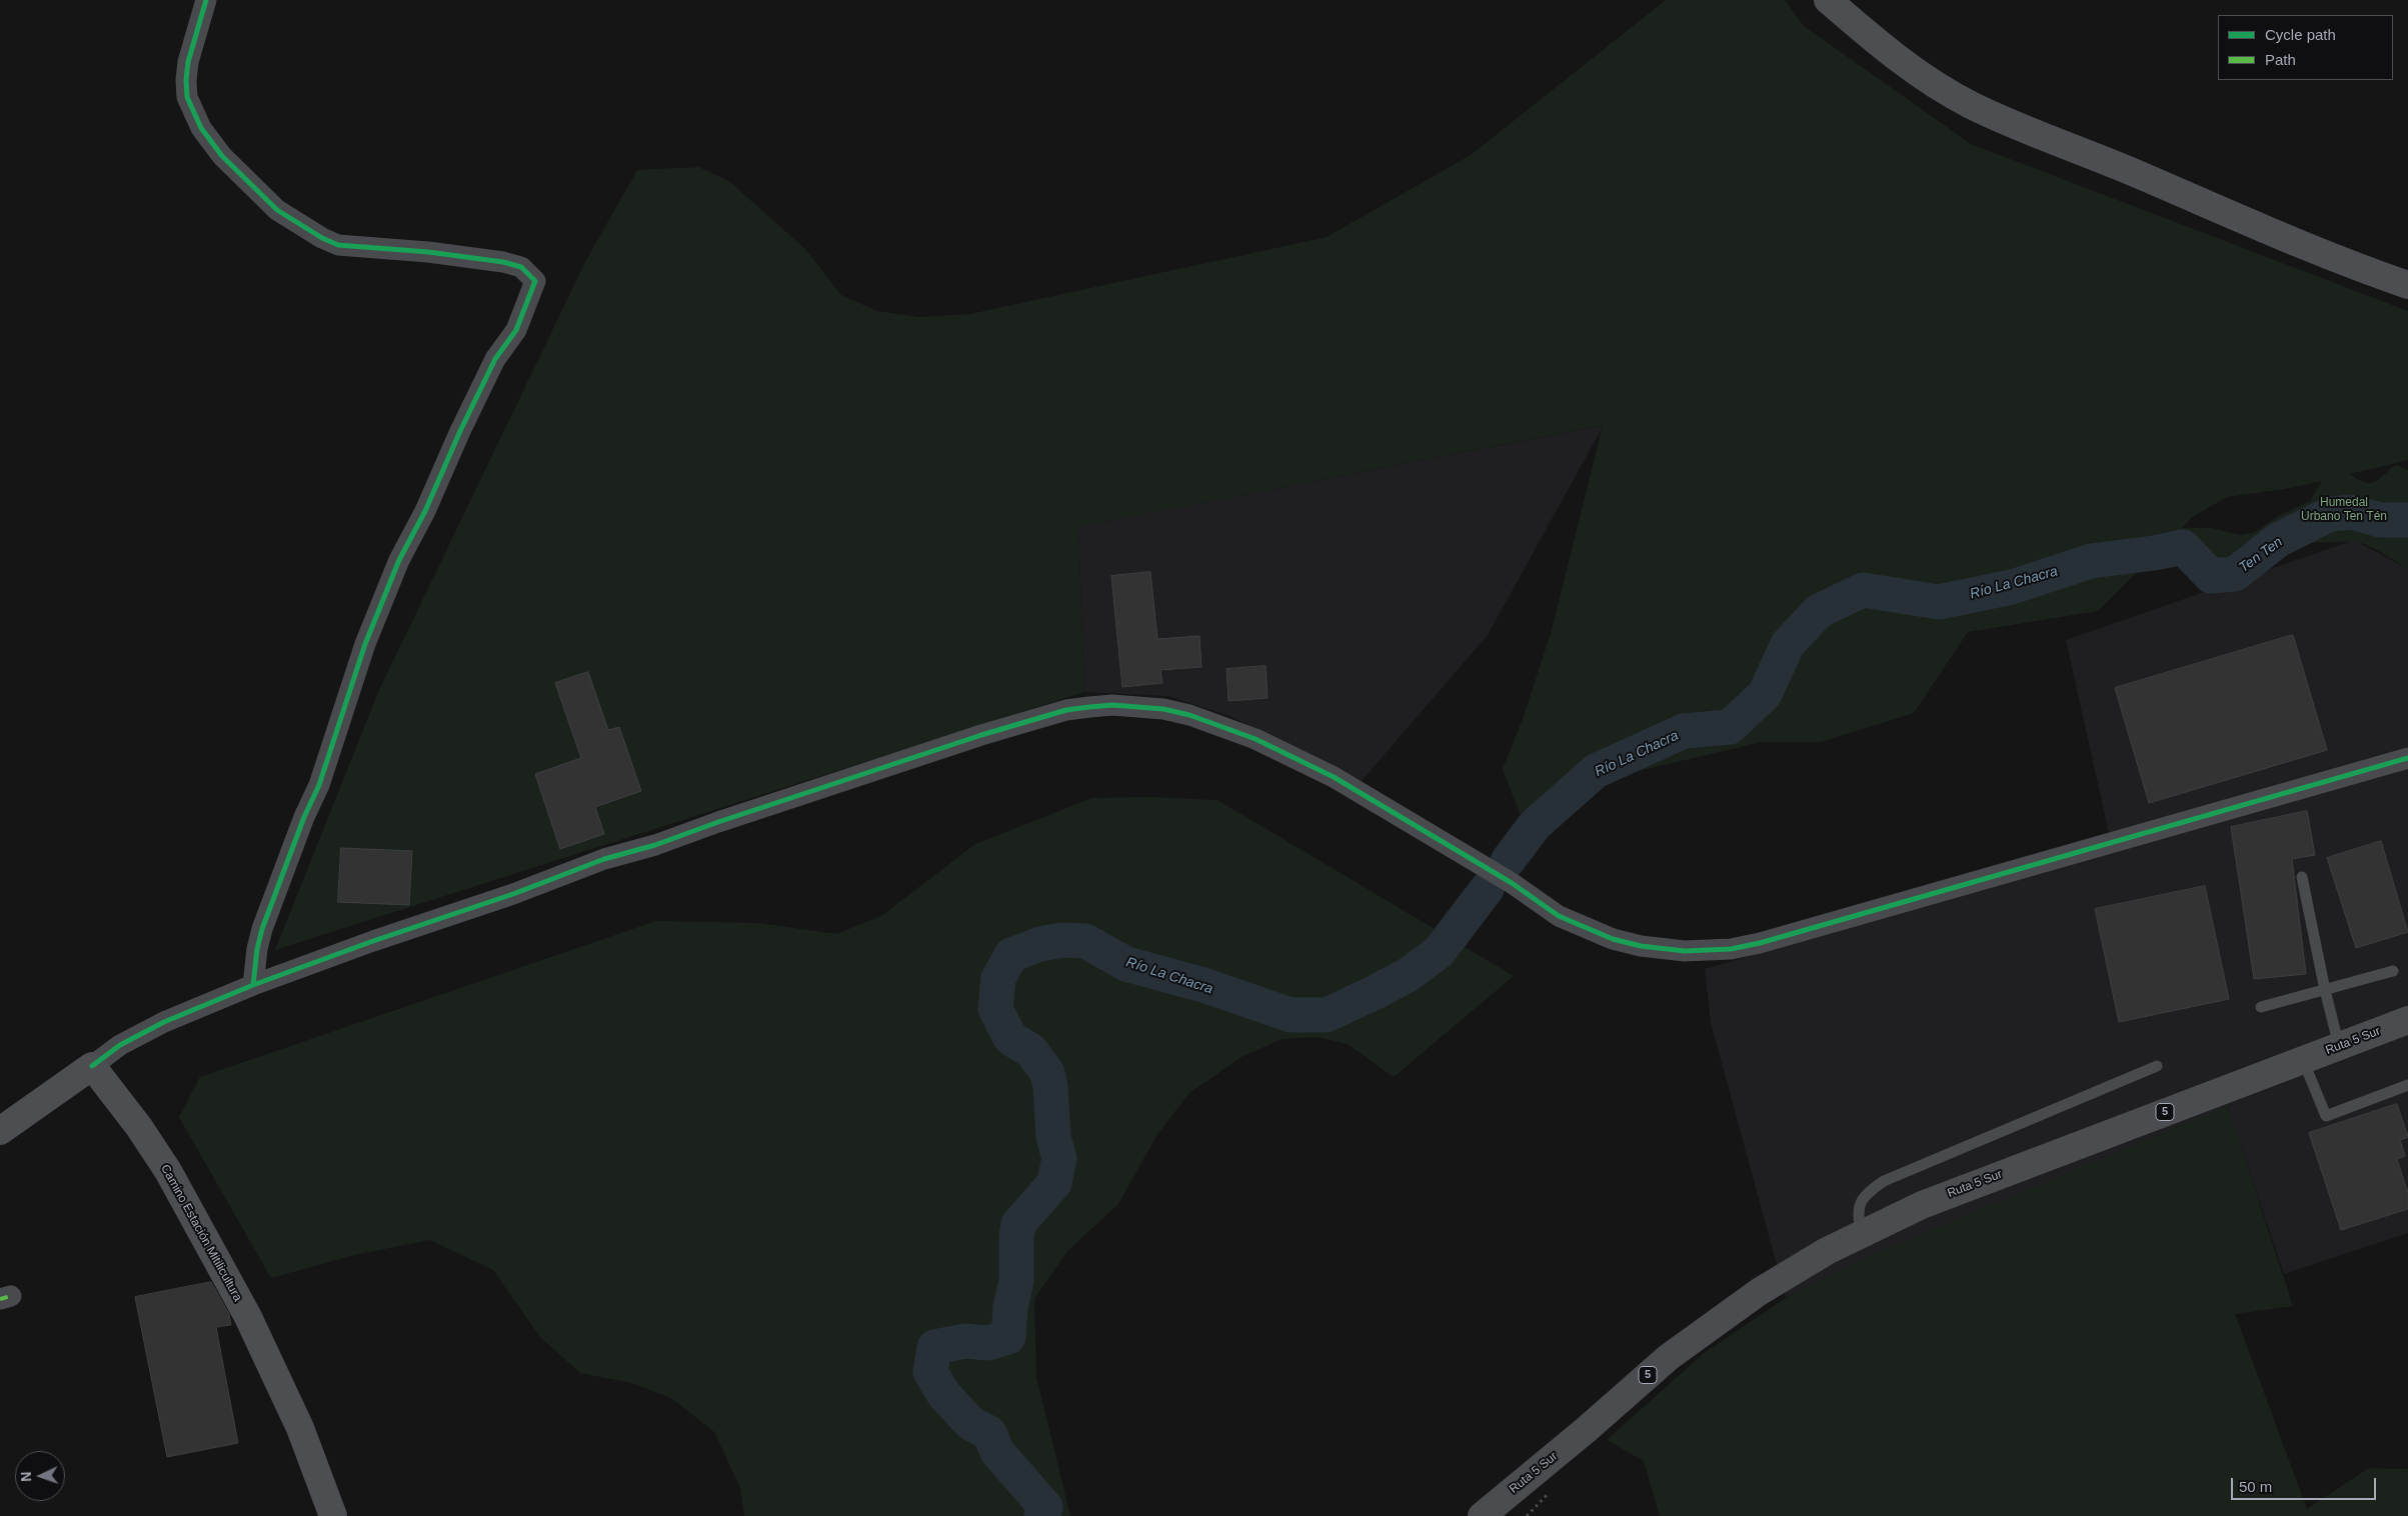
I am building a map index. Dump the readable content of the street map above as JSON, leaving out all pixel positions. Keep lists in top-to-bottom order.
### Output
{
  "streets": {
    "highway": ["Ruta 5 Sur", "5"],
    "street": ["Camino Estación Mitilicultura"]
  },
  "water": ["Ten Ten", "Río La Chacra"],
  "parks": ["Humedal Urbano Ten Tén"],
  "legend": ["Cycle path", "Path"],
  "scale_bar": "50 m",
  "north": "left"
}
